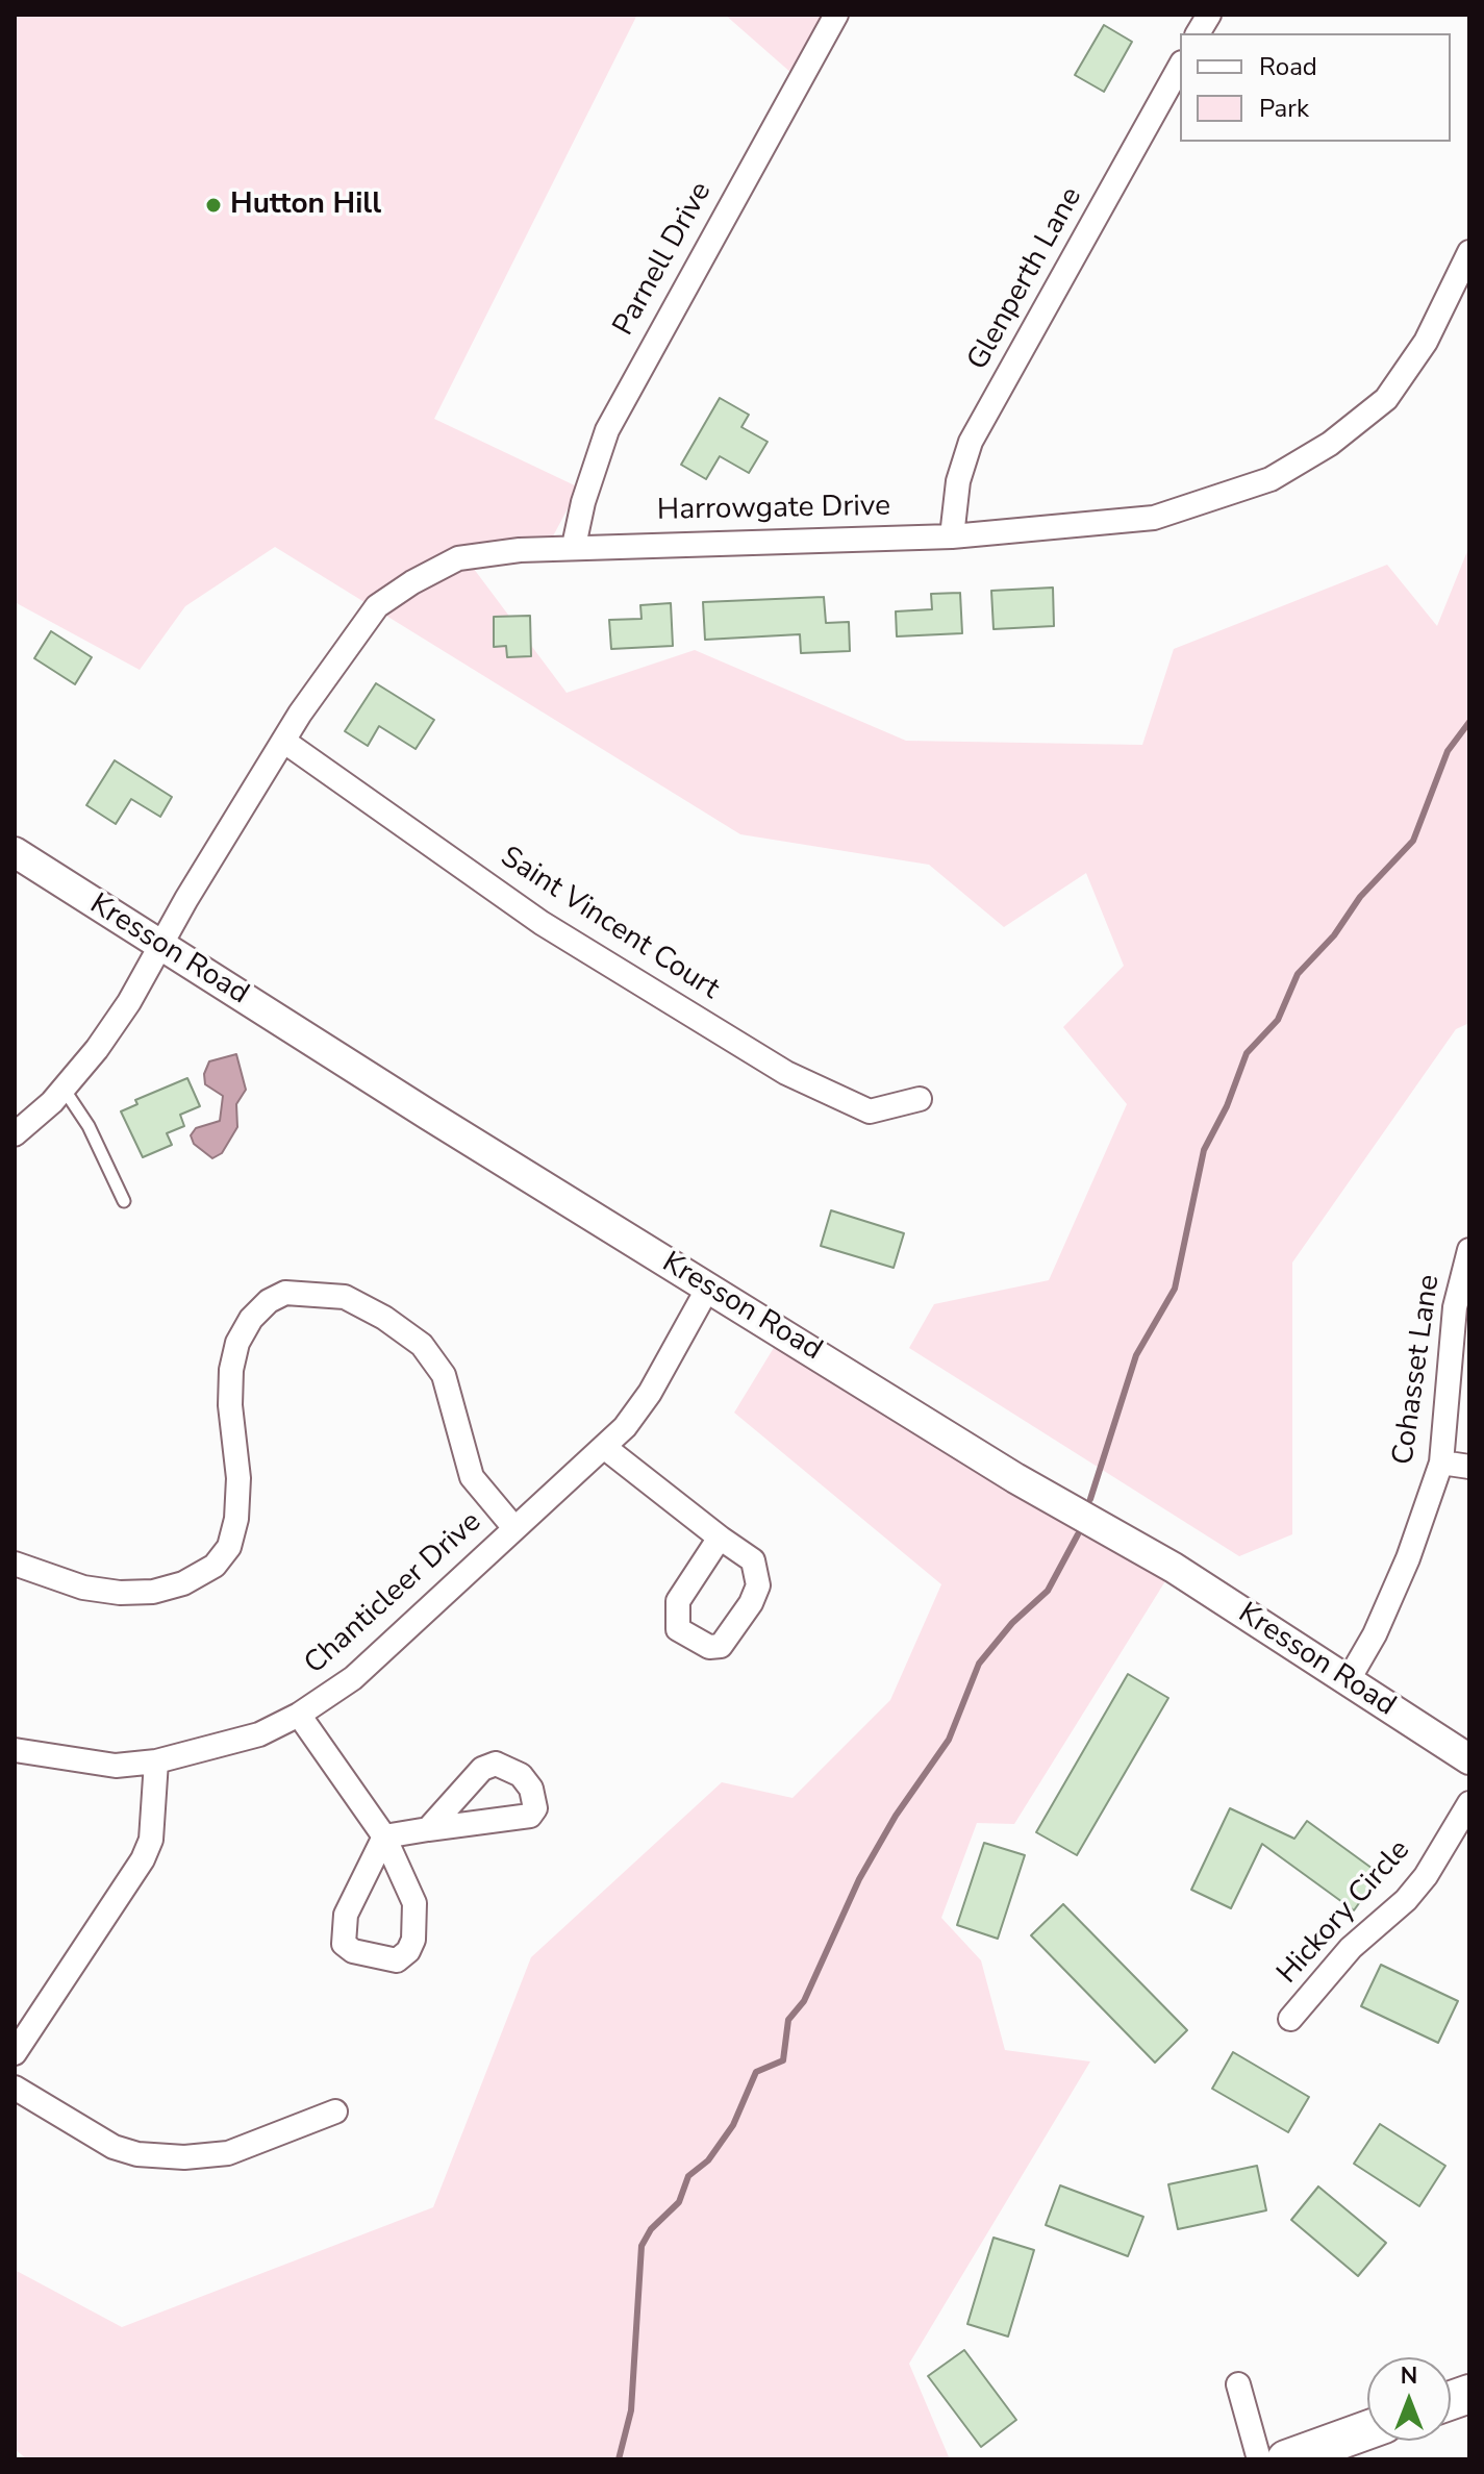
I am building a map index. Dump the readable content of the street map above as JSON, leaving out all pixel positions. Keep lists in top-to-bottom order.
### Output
{
  "streets": {
    "street": [
      "Parnell Drive",
      "Glenperth Lane",
      "Harrowgate Drive",
      "Saint Vincent Court",
      "Kresson Road",
      "Cohasset Lane",
      "Chanticleer Drive",
      "Hickory Circle"
    ]
  },
  "crossings": [
    ["Parnell Drive", "Harrowgate Drive"],
    ["Glenperth Lane", "Harrowgate Drive"],
    ["Harrowgate Drive", "Saint Vincent Court"],
    ["Harrowgate Drive", "Kresson Road"],
    ["Kresson Road", "Cohasset Lane"],
    ["Kresson Road", "Chanticleer Drive"]
  ],
  "places": ["Hutton Hill"],
  "legend": ["Road", "Park"],
  "north": "top"
}
